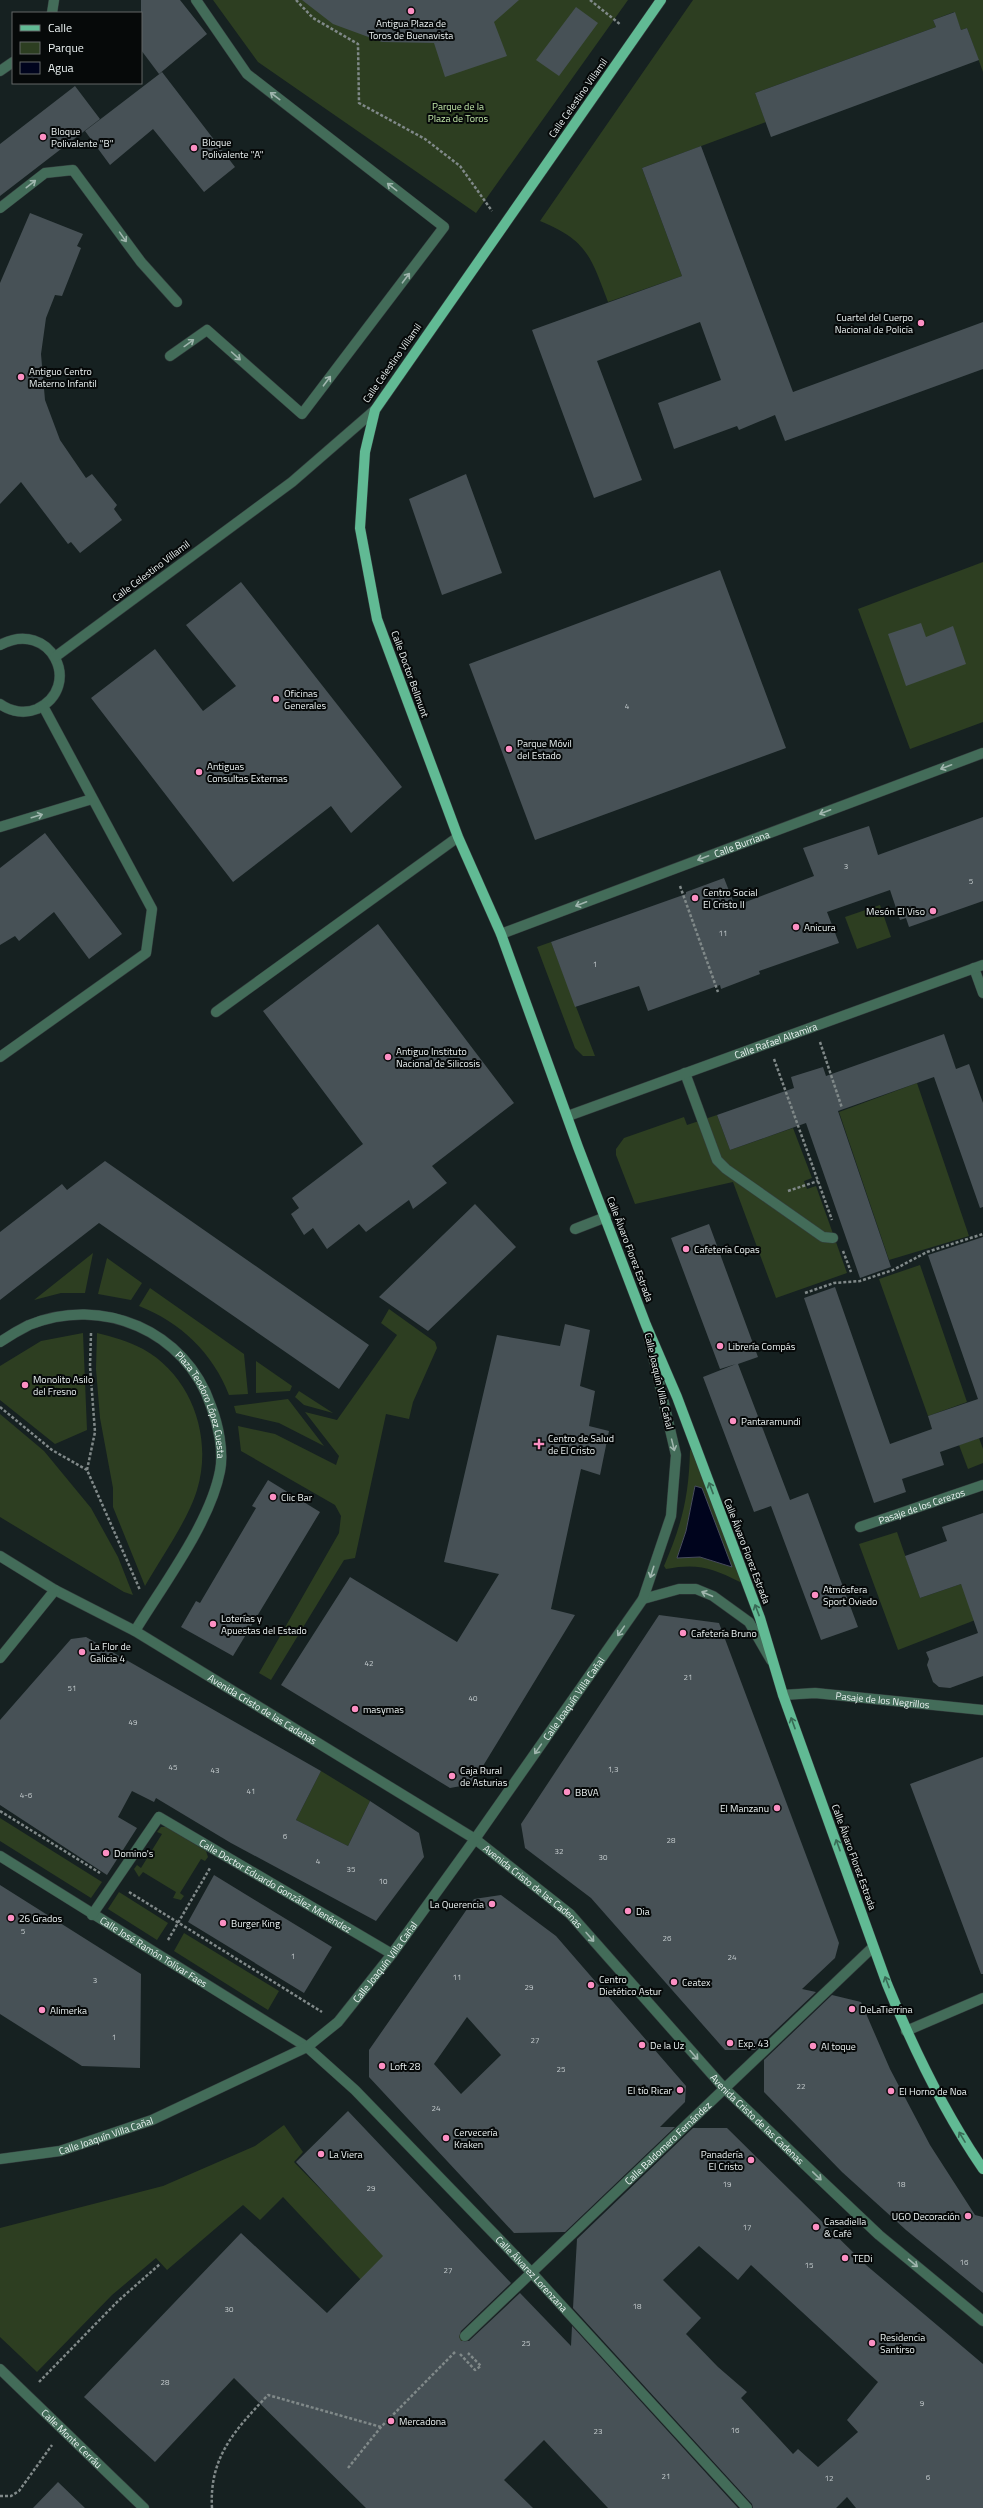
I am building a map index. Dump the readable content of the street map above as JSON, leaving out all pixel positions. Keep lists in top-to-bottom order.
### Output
{
  "streets": {
    "main road": ["Calle Celestino Villamil", "Calle Doctor Bellmunt", "Calle Álvaro Florez Estrada"],
    "street": [
      "Calle Burriana",
      "Calle Rafael Altamira",
      "Calle Joaquín Villa Cañal",
      "Plaza Teodoro López Cuesta",
      "Pasaje de los Cerezos",
      "Pasaje de los Negrillos",
      "Avenida Cristo de las Cadenas",
      "Calle Doctor Eduardo González Menéndez",
      "Calle José Ramón Tolívar Faes",
      "Calle Baldomero Fernández",
      "Calle Álvarez Lorenzana",
      "Calle Monte Cerráu"
    ]
  },
  "crossings": [
    ["Calle Celestino Villamil", "Calle Doctor Bellmunt"],
    ["Calle Doctor Bellmunt", "Calle Burriana"],
    ["Calle Doctor Bellmunt", "Calle Álvaro Florez Estrada"],
    ["Calle Burriana", "Calle Álvaro Florez Estrada"],
    ["Calle Rafael Altamira", "Calle Álvaro Florez Estrada"],
    ["Calle Álvaro Florez Estrada", "Calle Joaquín Villa Cañal"],
    ["Calle Álvaro Florez Estrada", "Pasaje de los Negrillos"],
    ["Calle Álvaro Florez Estrada", "Calle Baldomero Fernández"],
    ["Calle Joaquín Villa Cañal", "Avenida Cristo de las Cadenas"],
    ["Calle Joaquín Villa Cañal", "Calle Doctor Eduardo González Menéndez"],
    ["Calle Joaquín Villa Cañal", "Calle José Ramón Tolívar Faes"],
    ["Calle Joaquín Villa Cañal", "Calle Álvarez Lorenzana"],
    ["Plaza Teodoro López Cuesta", "Avenida Cristo de las Cadenas"],
    ["Avenida Cristo de las Cadenas", "Calle Baldomero Fernández"],
    ["Calle José Ramón Tolívar Faes", "Calle Álvarez Lorenzana"],
    ["Calle Baldomero Fernández", "Calle Álvarez Lorenzana"]
  ],
  "one_way": [
    "Calle Burriana",
    "Calle Álvaro Florez Estrada",
    "Calle Joaquín Villa Cañal",
    "Avenida Cristo de las Cadenas"
  ],
  "parks": ["Parque de la Plaza de Toros"],
  "places": {
    "other": [
      "Antigua Plaza de Toros de Buenavista",
      "Bloque Polivalente \"B\"",
      "Bloque Polivalente \"A\"",
      "Cuartel del Cuerpo Nacional de Policía",
      "Antiguo Centro Materno Infantil",
      "Oficinas Generales",
      "Parque Móvil del Estado",
      "Antiguas Consultas Externas",
      "Centro Social El Cristo II",
      "Mesón El Viso",
      "Anicura",
      "Antiguo Instituto Nacional de Silicosis",
      "Cafetería Copas",
      "Librería Compás",
      "Monolito Asilo del Fresno",
      "Pantaramundi",
      "Clic Bar",
      "Atmósfera Sport Oviedo",
      "Loterías y Apuestas del Estado",
      "Cafetería Bruno",
      "La Flor de Galicia 4",
      "masymas",
      "Caja Rural de Asturias",
      "BBVA",
      "El Manzanu",
      "Domino's",
      "La Querencia",
      "Dia",
      "26 Grados",
      "Burger King",
      "Ceatex",
      "Centro Dietético Astur",
      "DeLaTierrina",
      "Alimerka",
      "Exp. 43",
      "De la Uz",
      "Al toque",
      "Loft 28",
      "El tío Ricar",
      "El Horno de Noa",
      "Cervecería Kraken",
      "La Viera",
      "Panadería El Cristo",
      "UGO Decoración",
      "Casadiella & Café",
      "TEDi",
      "Residencia Santirso",
      "Mercadona"
    ],
    "health": ["Centro de Salud de El Cristo"]
  },
  "house_numbers": [
    "4",
    "3",
    "5",
    "11",
    "1",
    "42",
    "21",
    "51",
    "40",
    "49",
    "45",
    "1,3",
    "43",
    "41",
    "4-6",
    "6",
    "28",
    "32",
    "30",
    "4",
    "35",
    "10",
    "5",
    "26",
    "1",
    "24",
    "11",
    "3",
    "29",
    "1",
    "27",
    "25",
    "22",
    "24",
    "19",
    "18",
    "29",
    "17",
    "16",
    "15",
    "27",
    "18",
    "30",
    "25",
    "28",
    "9",
    "16",
    "23",
    "21",
    "6",
    "12"
  ],
  "legend": ["Calle", "Parque", "Agua"]
}
